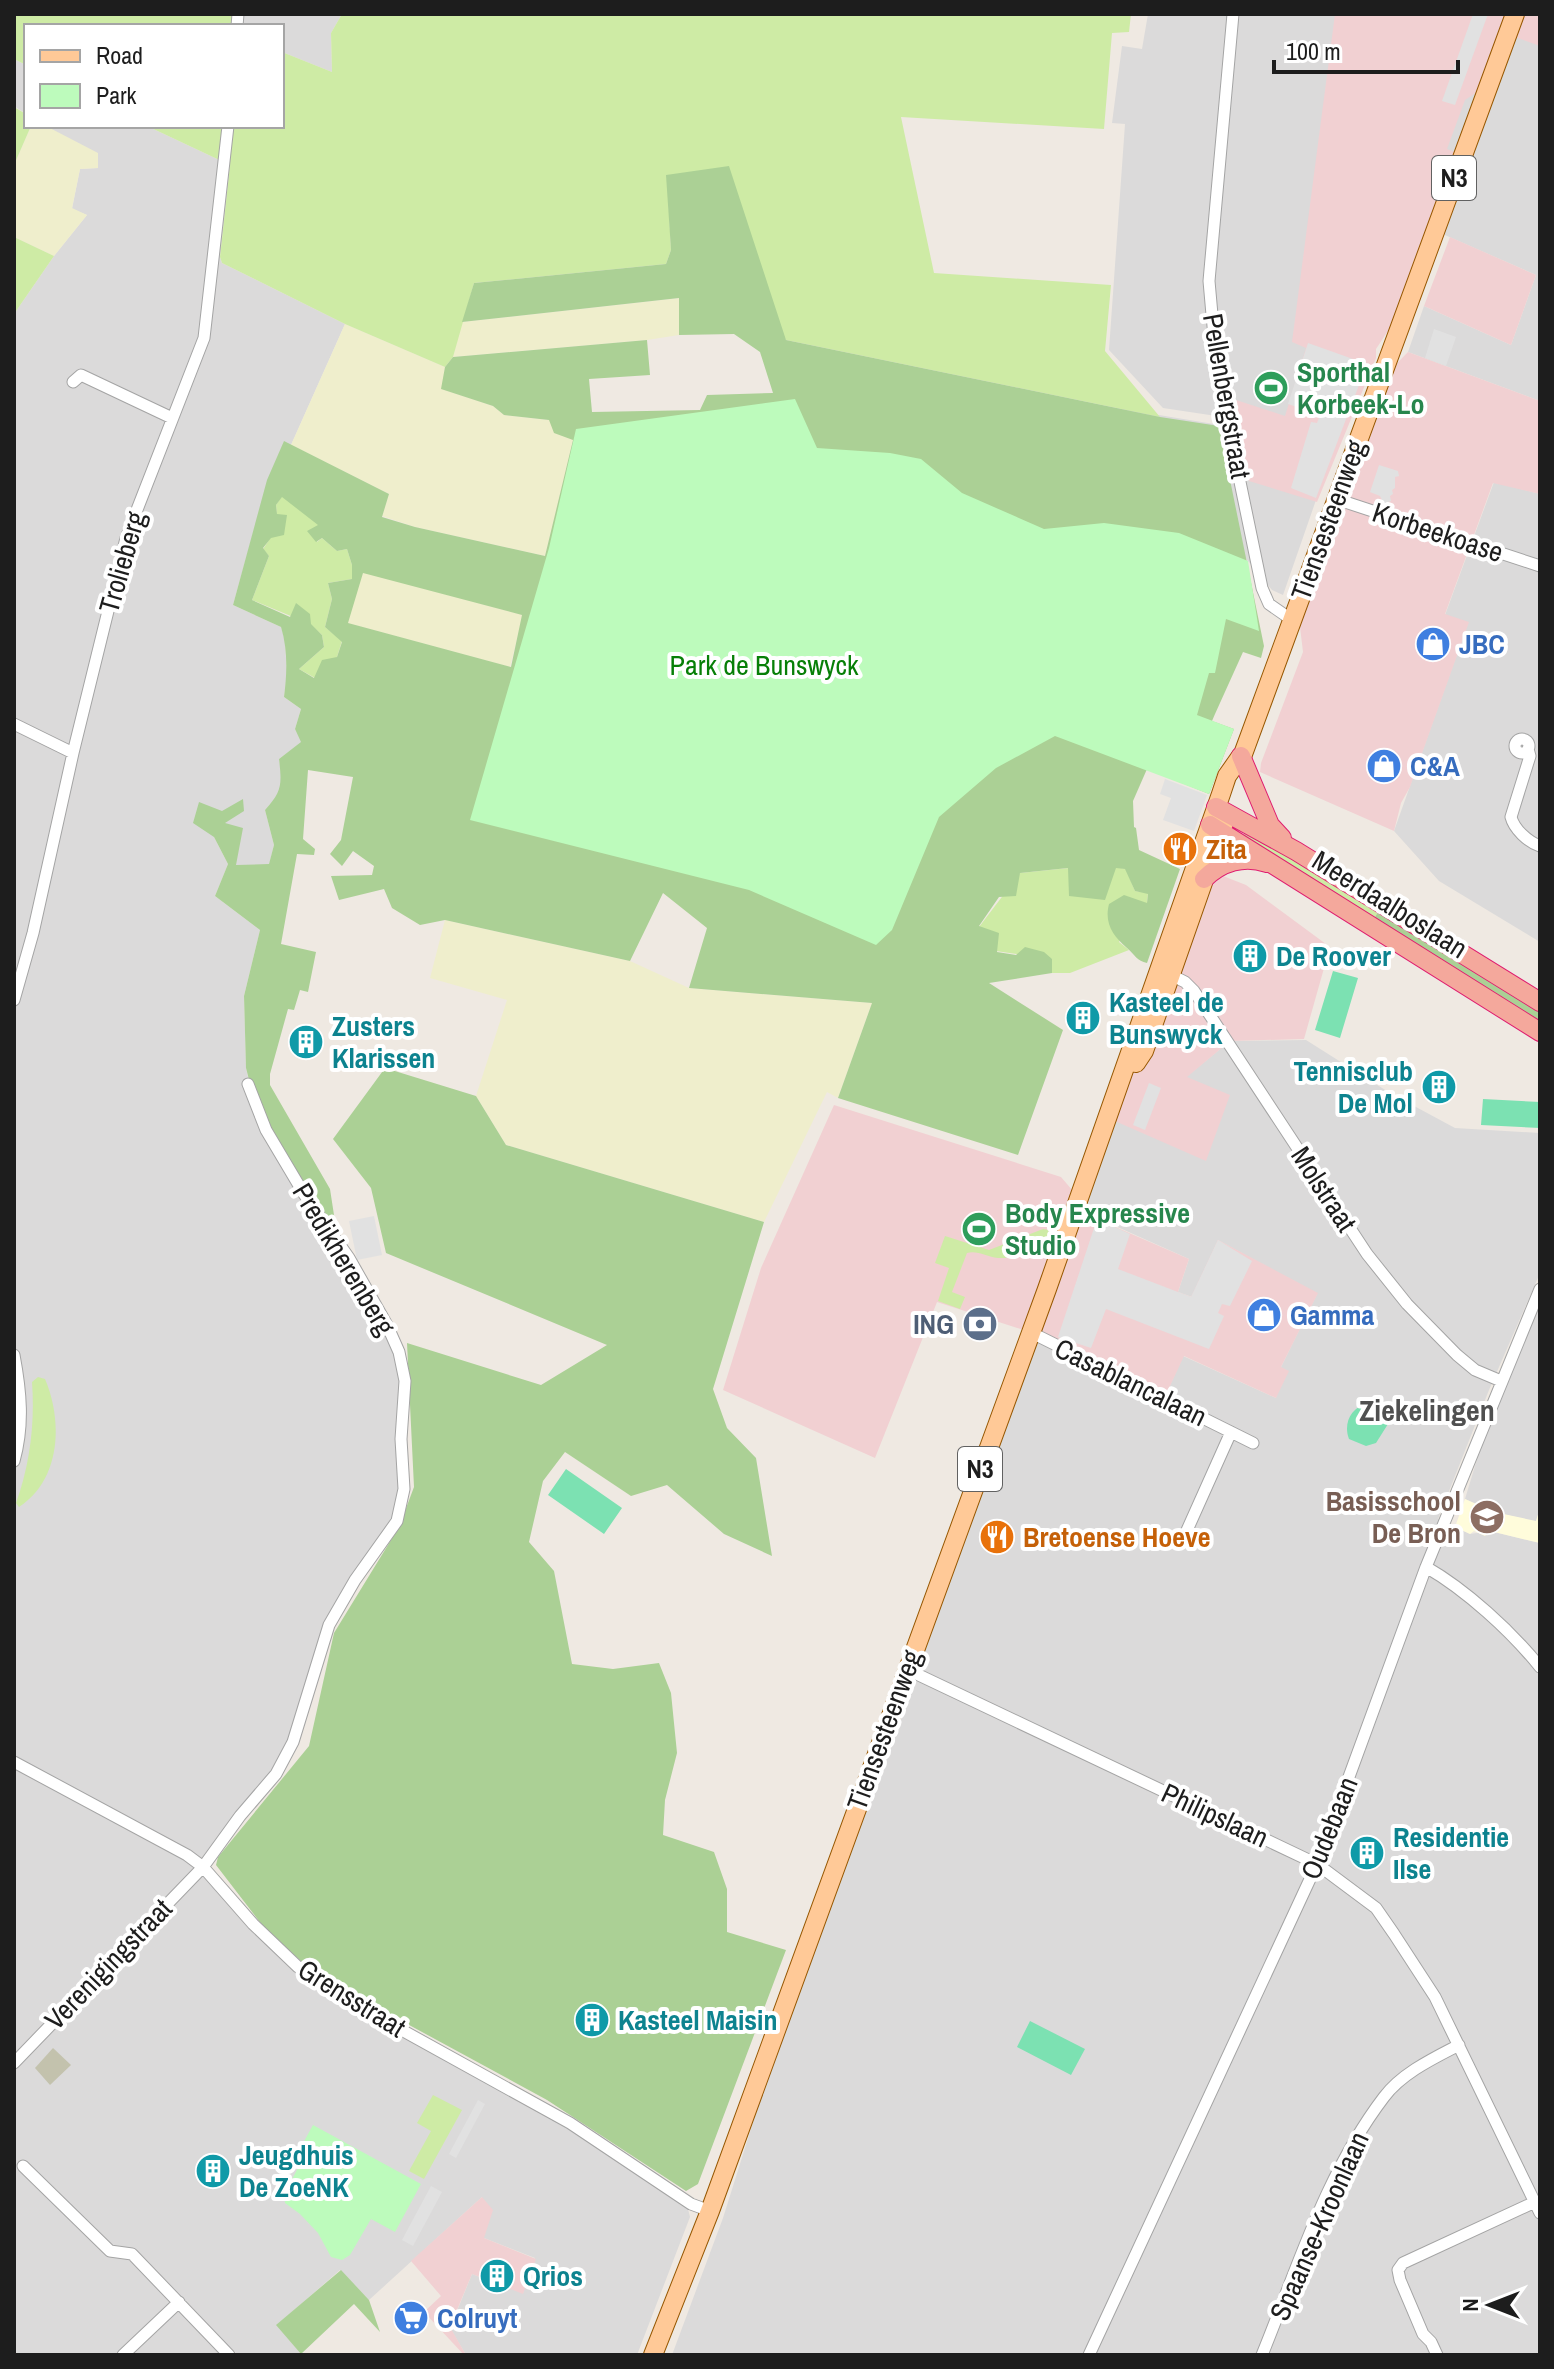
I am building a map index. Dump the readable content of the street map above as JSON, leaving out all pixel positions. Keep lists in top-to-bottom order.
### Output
{
  "streets": {
    "highway": ["Meerdaalboslaan"],
    "main road": ["N3", "Tiensesteenweg"],
    "street": [
      "Pellenbergstraat",
      "Korbeekoase",
      "Trolieberg",
      "Molstraat",
      "Predikherenberg",
      "Casablancalaan",
      "Philipslaan",
      "Oudebaan",
      "Verenigingstraat",
      "Grensstraat",
      "Spaanse-Kroonlaan"
    ]
  },
  "crossings": [
    ["Pellenbergstraat", "Tiensesteenweg"],
    ["Tiensesteenweg", "Korbeekoase"],
    ["Tiensesteenweg", "Meerdaalboslaan"],
    ["Tiensesteenweg", "Molstraat"],
    ["Tiensesteenweg", "Casablancalaan"],
    ["Tiensesteenweg", "Philipslaan"],
    ["Tiensesteenweg", "Grensstraat"],
    ["Molstraat", "Oudebaan"],
    ["Predikherenberg", "Verenigingstraat"],
    ["Predikherenberg", "Grensstraat"],
    ["Philipslaan", "Oudebaan"],
    ["Philipslaan", "Spaanse-Kroonlaan"],
    ["Verenigingstraat", "Grensstraat"]
  ],
  "districts": ["Ziekelingen"],
  "parks": ["Park de Bunswyck"],
  "places": {
    "sports": ["Sporthal Korbeek-Lo", "Body Expressive Studio"],
    "shop": ["JBC", "C&A", "Gamma"],
    "restaurant": ["Zita", "Bretoense Hoeve"],
    "building": [
      "De Roover",
      "Kasteel de Bunswyck",
      "Zusters Klarissen",
      "Tennisclub De Mol",
      "Residentie Ilse",
      "Kasteel Maisin",
      "Jeugdhuis De ZoeNK",
      "Qrios"
    ],
    "bank": ["ING"],
    "school or university": ["Basisschool De Bron"],
    "supermarket": ["Colruyt"]
  },
  "legend": ["Road", "Park"],
  "scale_bar": "100 m",
  "north": "left"
}
